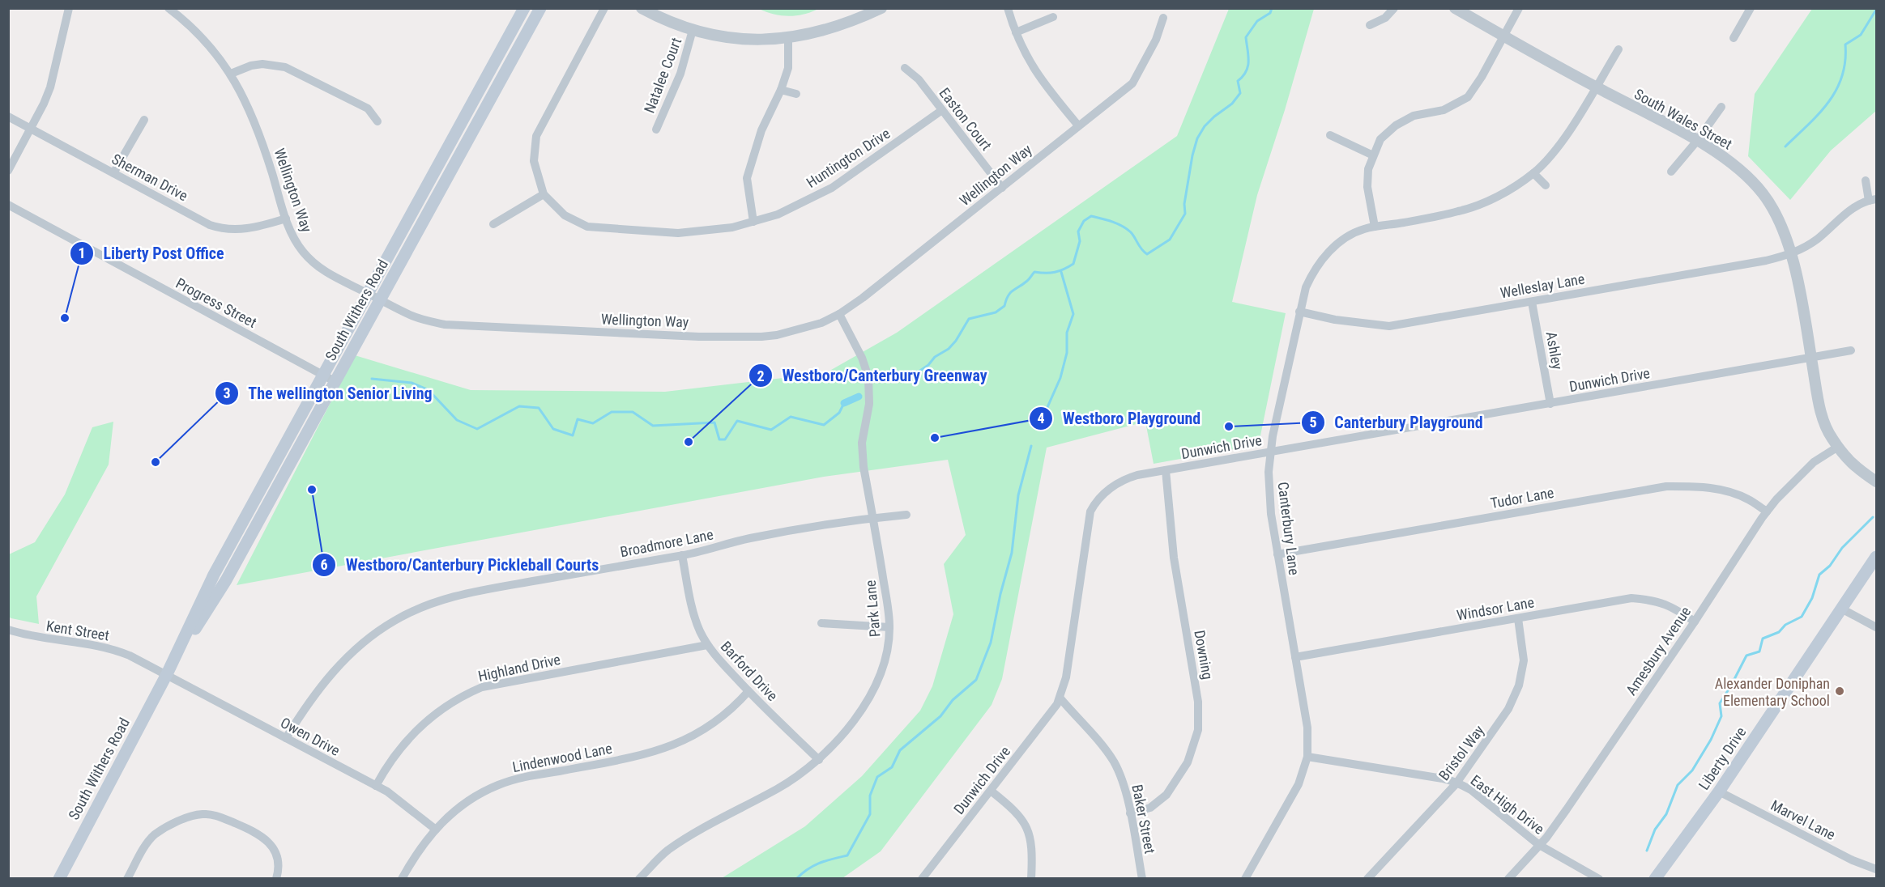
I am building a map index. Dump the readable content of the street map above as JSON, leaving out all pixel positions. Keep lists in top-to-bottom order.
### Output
{
  "streets": {
    "main road": ["South Withers Road", "Liberty Drive"],
    "street": [
      "Natalee Court",
      "Easton Court",
      "South Wales Street",
      "Huntington Drive",
      "Wellington Way",
      "Sherman Drive",
      "Welleslay Lane",
      "Progress Street",
      "Ashley",
      "Dunwich Drive",
      "Tudor Lane",
      "Canterbury Lane",
      "Broadmore Lane",
      "Park Lane",
      "Windsor Lane",
      "Kent Street",
      "Amesbury Avenue",
      "Downing",
      "Highland Drive",
      "Barford Drive",
      "Owen Drive",
      "Bristol Way",
      "Lindenwood Lane",
      "East High Drive",
      "Baker Street",
      "Marvel Lane"
    ]
  },
  "crossings": [
    ["Easton Court", "Huntington Drive"],
    ["Easton Court", "Wellington Way"],
    ["South Wales Street", "Welleslay Lane"],
    ["South Wales Street", "Dunwich Drive"],
    ["South Wales Street", "Canterbury Lane"],
    ["South Wales Street", "Amesbury Avenue"],
    ["Wellington Way", "Sherman Drive"],
    ["Wellington Way", "South Withers Road"],
    ["Wellington Way", "Park Lane"],
    ["Welleslay Lane", "Ashley"],
    ["Welleslay Lane", "Canterbury Lane"],
    ["Progress Street", "South Withers Road"],
    ["South Withers Road", "Kent Street"],
    ["South Withers Road", "Owen Drive"],
    ["Ashley", "Dunwich Drive"],
    ["Dunwich Drive", "Canterbury Lane"],
    ["Dunwich Drive", "Downing"],
    ["Dunwich Drive", "Baker Street"],
    ["Tudor Lane", "Canterbury Lane"],
    ["Tudor Lane", "Amesbury Avenue"],
    ["Canterbury Lane", "Windsor Lane"],
    ["Canterbury Lane", "East High Drive"],
    ["Broadmore Lane", "Park Lane"],
    ["Broadmore Lane", "Barford Drive"],
    ["Broadmore Lane", "Owen Drive"],
    ["Park Lane", "Barford Drive"],
    ["Windsor Lane", "Amesbury Avenue"],
    ["Windsor Lane", "Bristol Way"],
    ["Kent Street", "Owen Drive"],
    ["Amesbury Avenue", "East High Drive"],
    ["Downing", "Baker Street"],
    ["Highland Drive", "Barford Drive"],
    ["Highland Drive", "Owen Drive"],
    ["Barford Drive", "Lindenwood Lane"],
    ["Owen Drive", "Lindenwood Lane"],
    ["Bristol Way", "East High Drive"],
    ["Liberty Drive", "Marvel Lane"]
  ],
  "places": [
    "Liberty Post Office",
    "Canterbury Playground",
    "Westboro Playground",
    "Westboro/Canterbury Greenway",
    "The wellington Senior Living",
    "Westboro/Canterbury Pickleball Courts",
    "Alexander Doniphan Elementary School"
  ]
}
